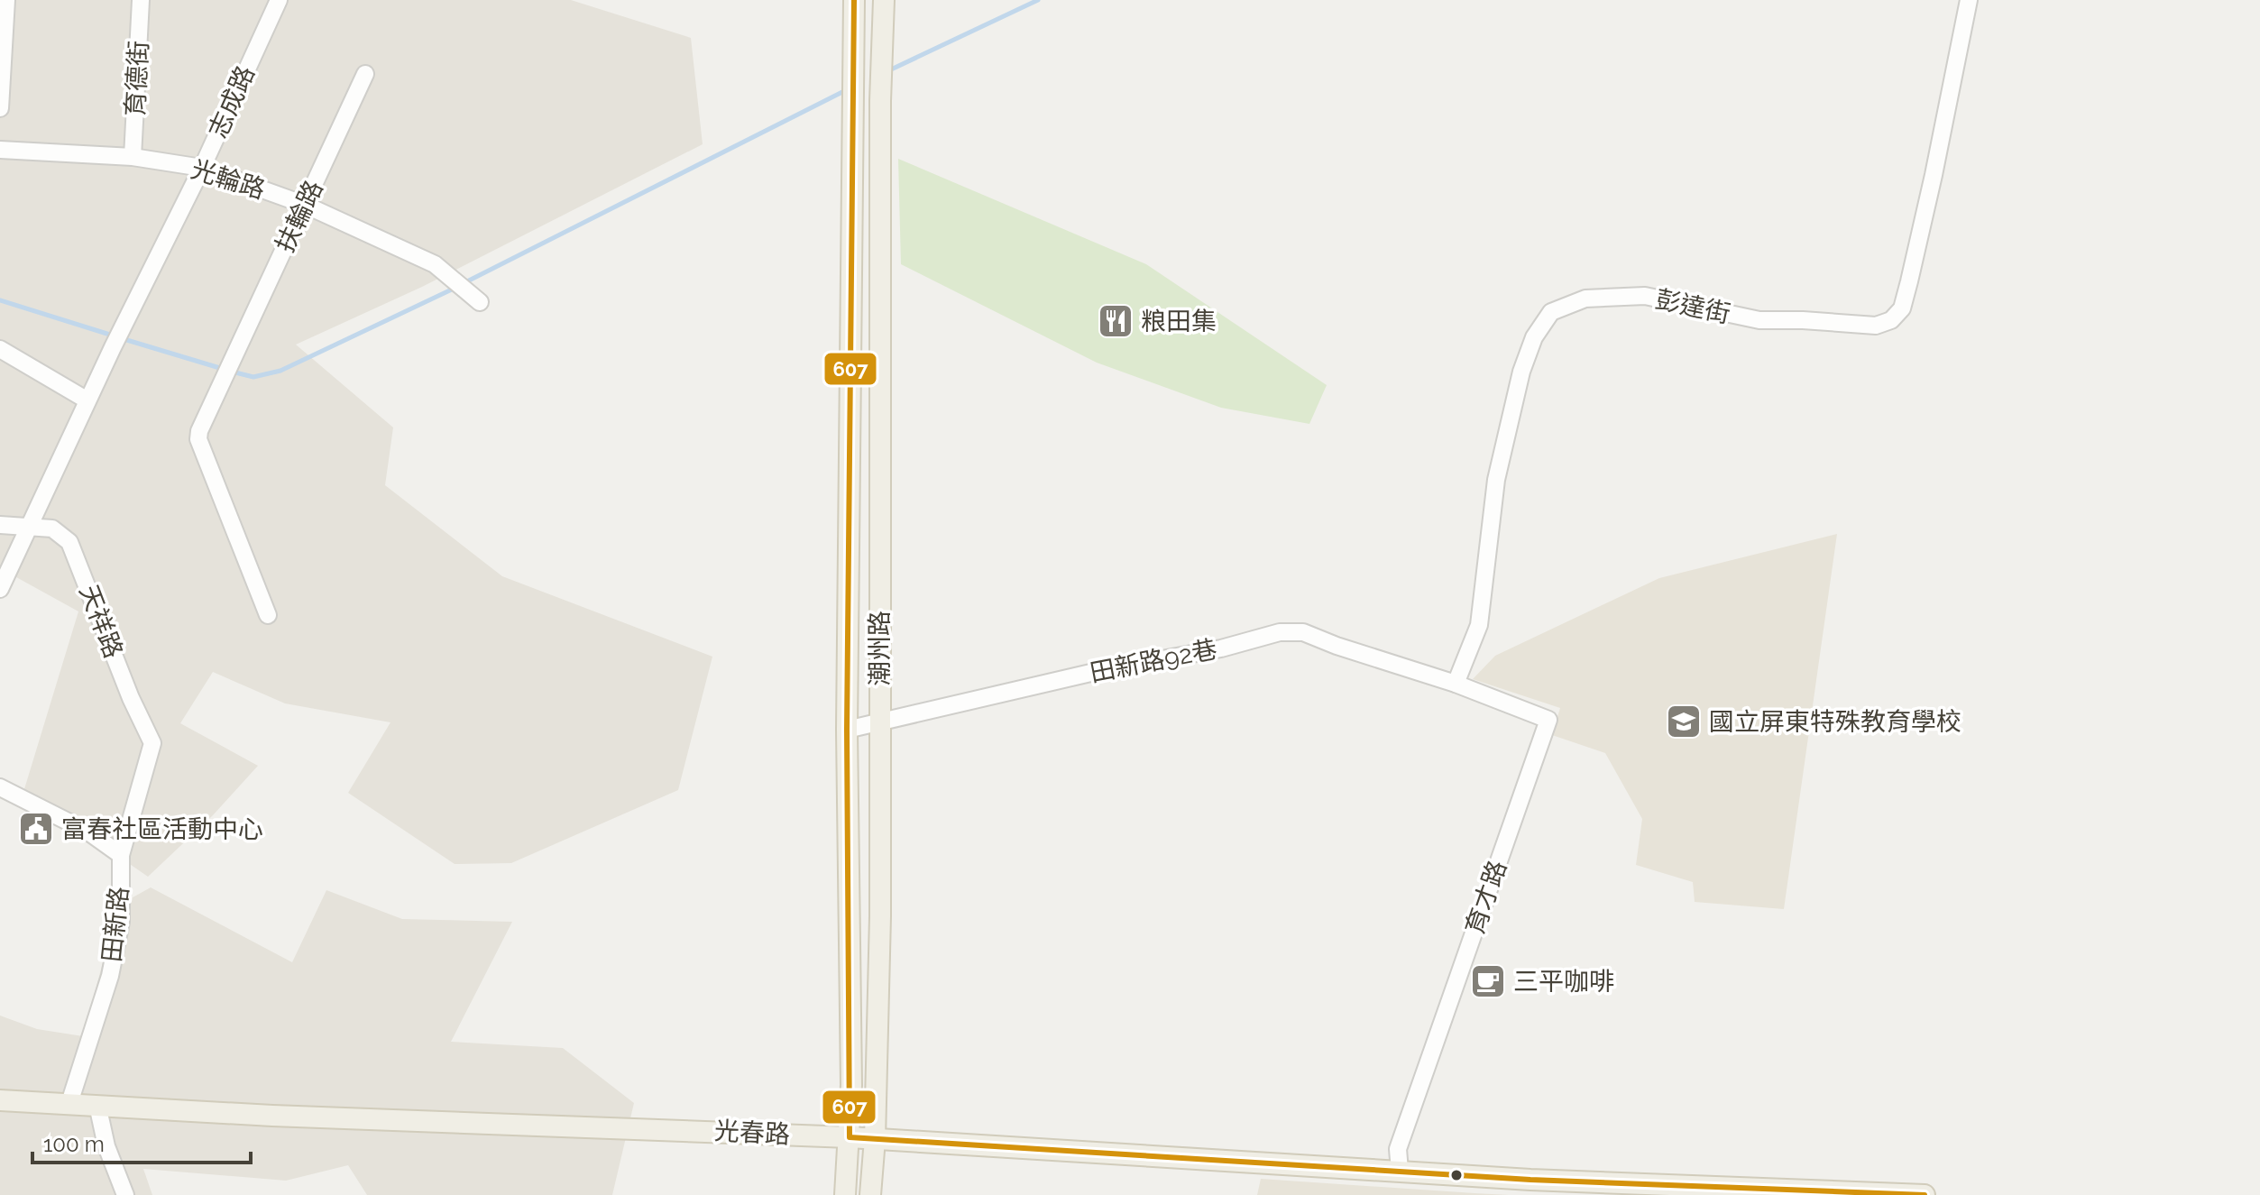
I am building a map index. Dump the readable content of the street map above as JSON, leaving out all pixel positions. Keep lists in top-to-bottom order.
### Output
{
  "streets": {
    "main road": ["潮州路", "光春路"],
    "street": [
      "育德街",
      "志成路",
      "光輪路",
      "扶輪路",
      "彭達街",
      "天祥路",
      "田新路92巷",
      "育才路",
      "田新路"
    ]
  },
  "crossings": [
    ["育德街", "光輪路"],
    ["志成路", "光輪路"],
    ["光輪路", "扶輪路"],
    ["彭達街", "田新路92巷"],
    ["彭達街", "育才路"],
    ["天祥路", "田新路"],
    ["潮州路", "田新路92巷"],
    ["潮州路", "光春路"],
    ["田新路92巷", "育才路"],
    ["育才路", "光春路"],
    ["田新路", "光春路"]
  ],
  "places": {
    "restaurant": ["粮田集"],
    "school or university": ["國立屏東特殊教育學校"],
    "public building": ["富春社區活動中心"],
    "cafe": ["三平咖啡"]
  },
  "lines": ["transit line 607"],
  "scale_bar": "100 m"
}
